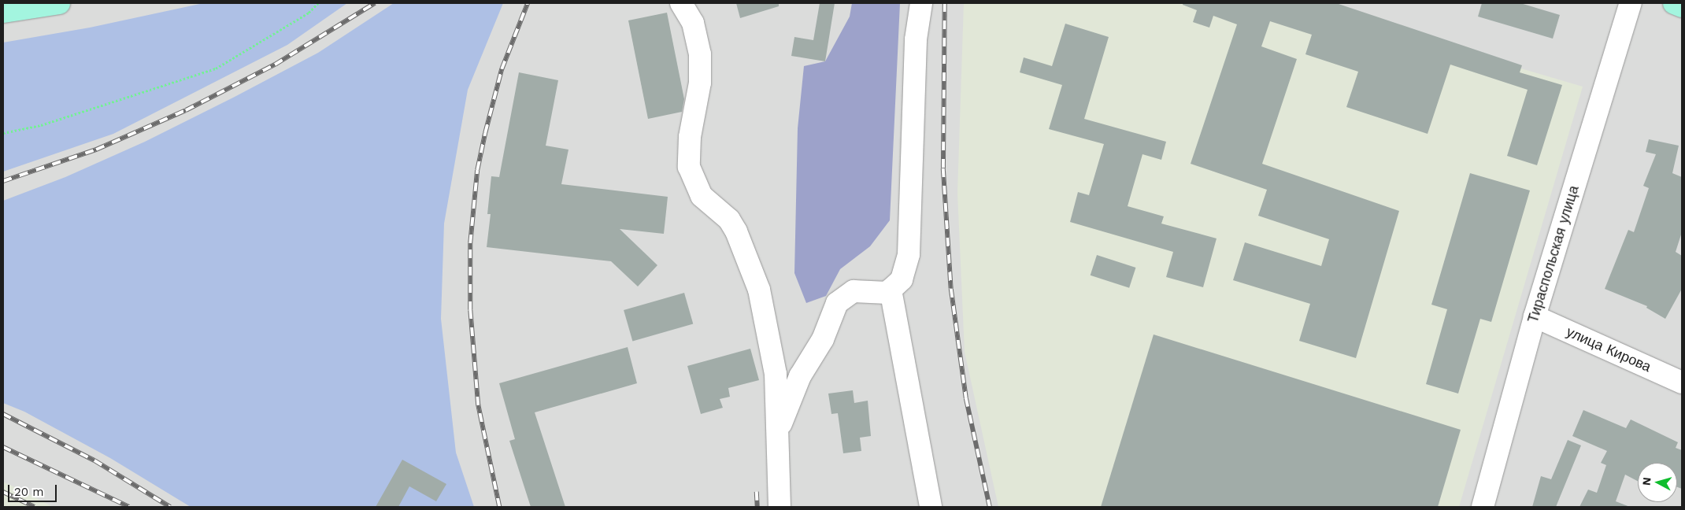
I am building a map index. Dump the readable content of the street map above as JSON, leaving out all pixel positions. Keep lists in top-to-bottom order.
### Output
{
  "streets": {
    "street": ["Тираспольская улица", "улица Кирова"]
  },
  "crossings": [
    ["Тираспольская улица", "улица Кирова"]
  ],
  "scale_bar": "20 m",
  "north": "left"
}
